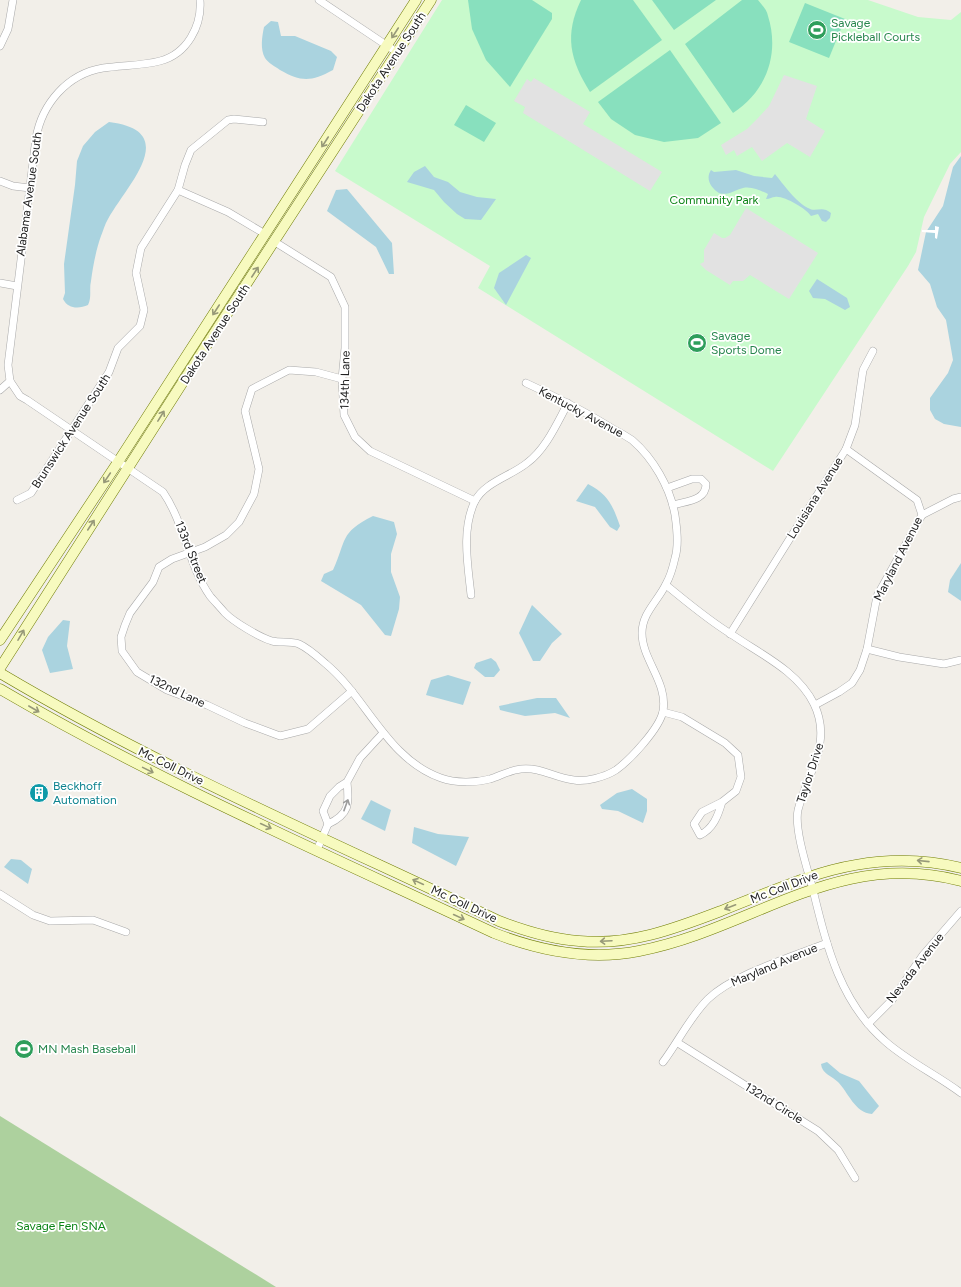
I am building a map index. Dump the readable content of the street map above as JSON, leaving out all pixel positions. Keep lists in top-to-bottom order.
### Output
{
  "streets": {
    "main road": ["Dakota Avenue South", "Mc Coll Drive"],
    "street": [
      "Alabama Avenue South",
      "134th Lane",
      "Kentucky Avenue",
      "Brunswick Avenue South",
      "Louisiana Avenue",
      "133rd Street",
      "Maryland Avenue",
      "132nd Lane",
      "Taylor Drive",
      "Nevada Avenue",
      "132nd Circle"
    ]
  },
  "crossings": [
    ["Dakota Avenue South", "134th Lane"],
    ["Dakota Avenue South", "133rd Street"],
    ["Alabama Avenue South", "133rd Street"],
    ["134th Lane", "132nd Lane"],
    ["Kentucky Avenue", "Taylor Drive"],
    ["Brunswick Avenue South", "133rd Street"],
    ["Louisiana Avenue", "Maryland Avenue"],
    ["Louisiana Avenue", "Taylor Drive"],
    ["133rd Street", "132nd Lane"],
    ["Maryland Avenue", "Taylor Drive"],
    ["Maryland Avenue", "132nd Circle"],
    ["Mc Coll Drive", "Taylor Drive"],
    ["Taylor Drive", "Nevada Avenue"]
  ],
  "parks": ["Community Park", "Savage Fen SNA"],
  "places": {
    "sports": ["Savage Pickleball Courts", "Savage Sports Dome", "MN Mash Baseball"],
    "building": ["Beckhoff Automation"]
  }
}
